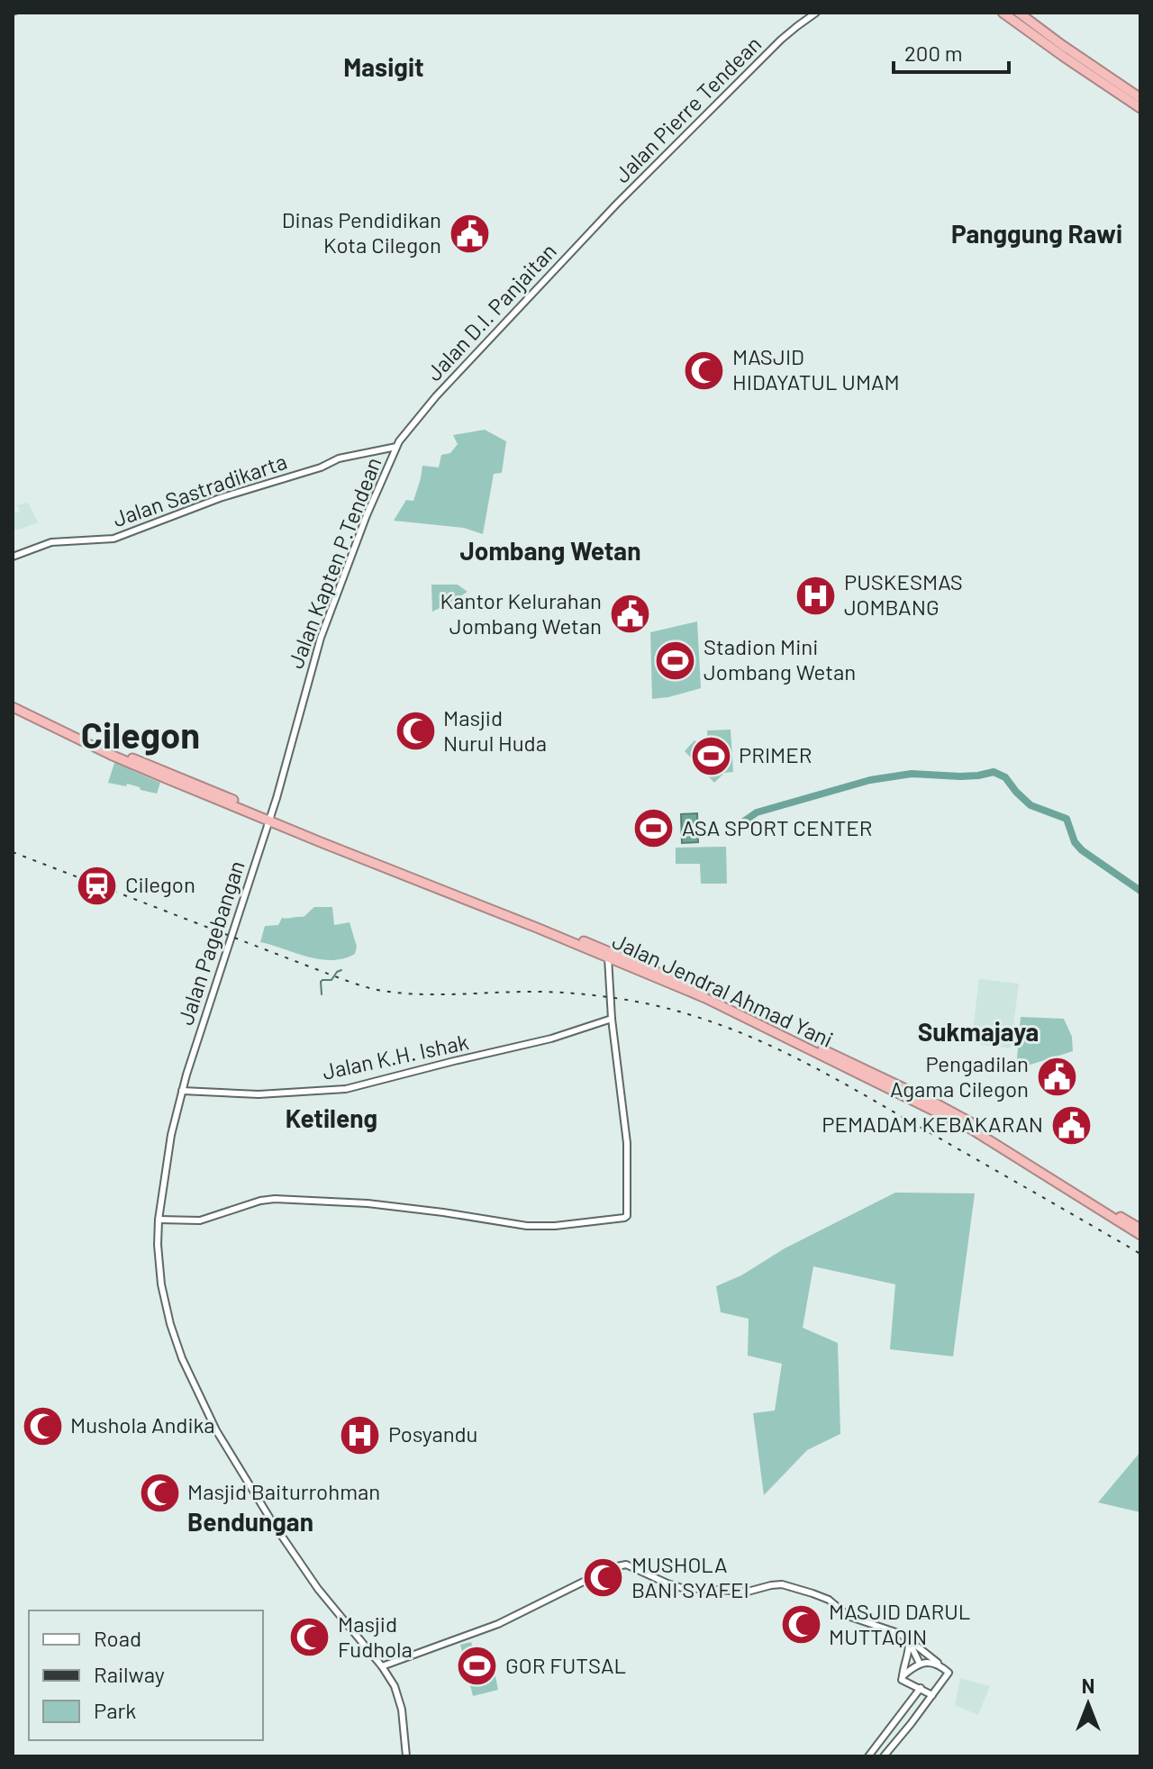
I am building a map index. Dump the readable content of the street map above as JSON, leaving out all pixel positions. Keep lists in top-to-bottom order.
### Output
{
  "streets": {
    "highway": ["Jalan Jendral Ahmad Yani"],
    "street": [
      "Jalan Pierre Tendean",
      "Jalan D.I. Panjaitan",
      "Jalan Sastradikarta",
      "Jalan Kapten P.Tendean",
      "Jalan Pagebangan",
      "Jalan K.H. Ishak"
    ]
  },
  "crossings": [
    ["Jalan Pierre Tendean", "Jalan D.I. Panjaitan"],
    ["Jalan D.I. Panjaitan", "Jalan Sastradikarta"],
    ["Jalan D.I. Panjaitan", "Jalan Kapten P.Tendean"],
    ["Jalan Sastradikarta", "Jalan Kapten P.Tendean"],
    ["Jalan Kapten P.Tendean", "Jalan Pagebangan"],
    ["Jalan Kapten P.Tendean", "Jalan Jendral Ahmad Yani"],
    ["Jalan Pagebangan", "Jalan Jendral Ahmad Yani"],
    ["Jalan Pagebangan", "Jalan K.H. Ishak"]
  ],
  "districts": [
    "Masigit",
    "Panggung Rawi",
    "Jombang Wetan",
    "Cilegon",
    "Sukmajaya",
    "Ketileng",
    "Bendungan"
  ],
  "places": {
    "public building": [
      "Dinas Pendidikan Kota Cilegon",
      "Kantor Kelurahan Jombang Wetan",
      "Pengadilan Agama Cilegon",
      "PEMADAM KEBAKARAN"
    ],
    "mosque": [
      "MASJID HIDAYATUL UMAM",
      "Masjid Nurul Huda",
      "Mushola Andika",
      "Masjid Baiturrohman",
      "MUSHOLA BANI SYAFEI",
      "MASJID DARUL MUTTAQIN",
      "Masjid Fudhola"
    ],
    "hospital": ["PUSKESMAS JOMBANG", "Posyandu"],
    "sports": [
      "Stadion Mini Jombang Wetan",
      "PRIMER",
      "ASA SPORT CENTER",
      "GOR FUTSAL"
    ],
    "station": ["Cilegon"]
  },
  "legend": ["Road", "Railway", "Park"],
  "scale_bar": "200 m",
  "north": "top"
}
